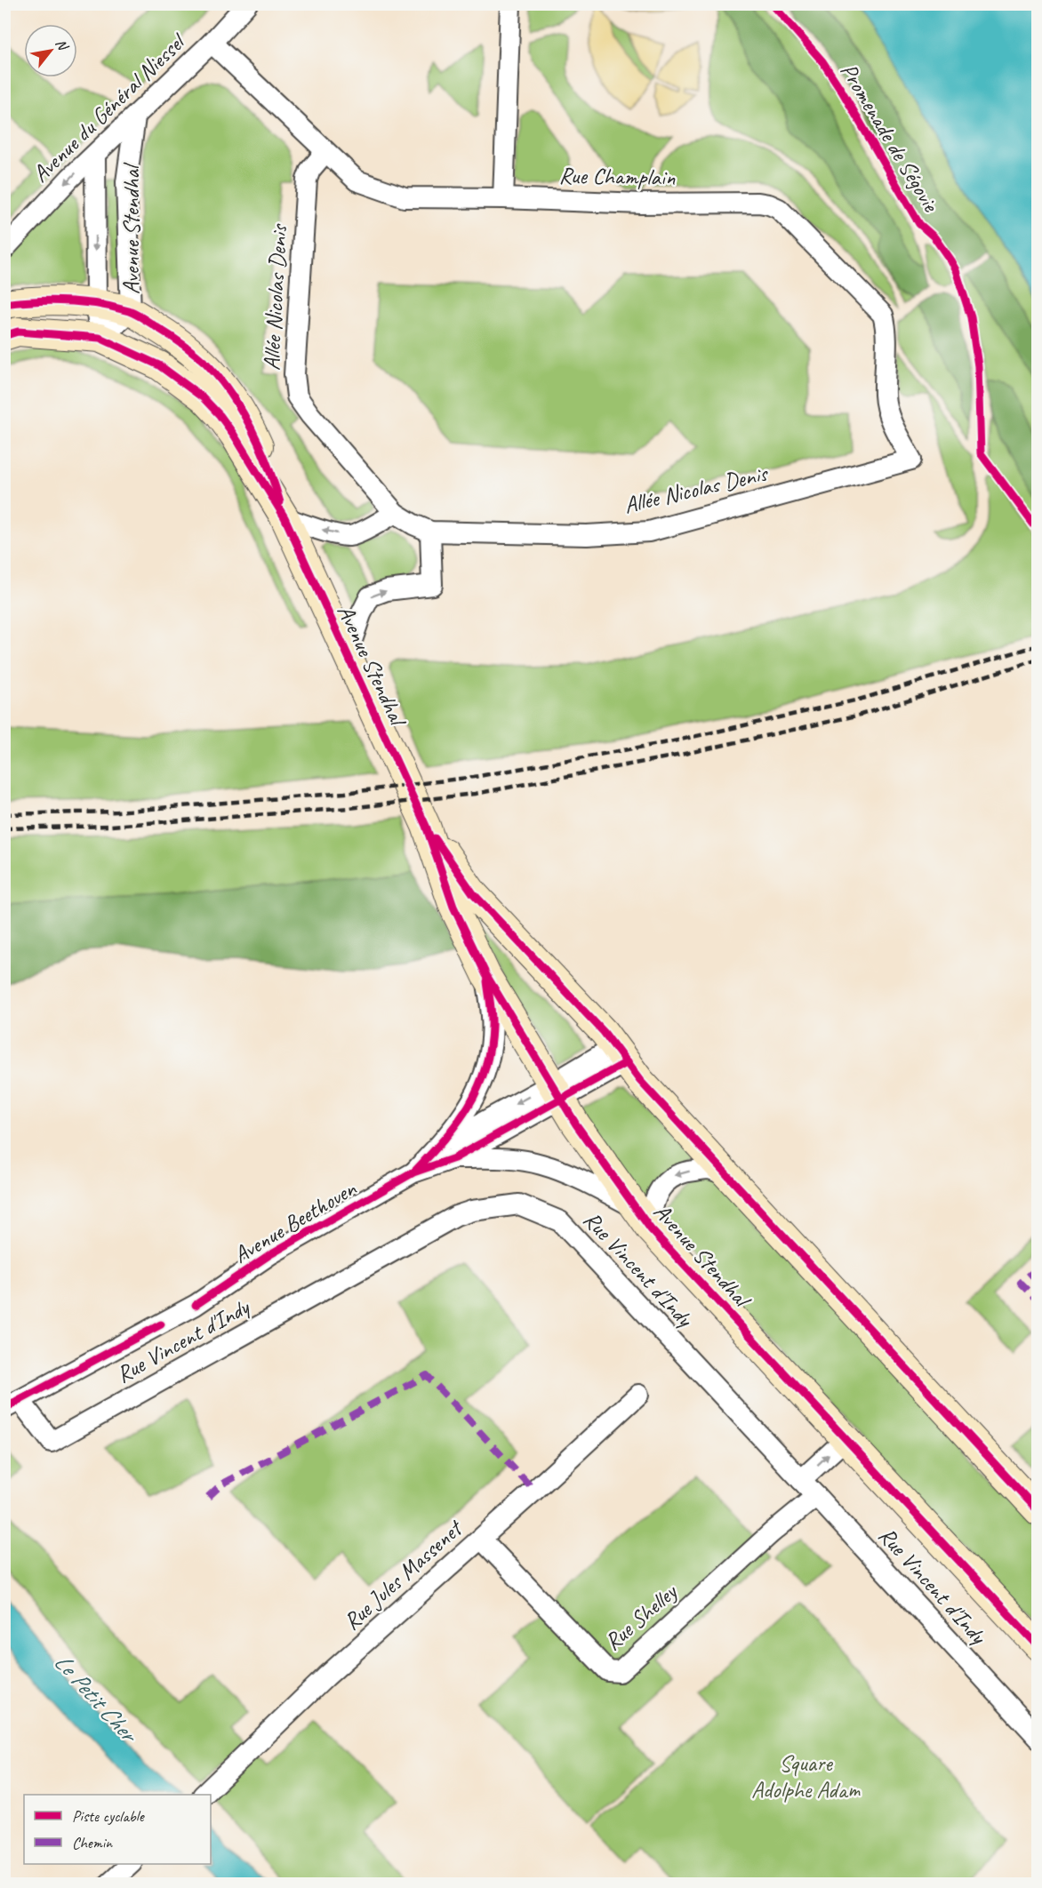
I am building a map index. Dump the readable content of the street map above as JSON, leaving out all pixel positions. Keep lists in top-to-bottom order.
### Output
{
  "streets": {
    "street": [
      "Avenue du Général Niessel",
      "Rue Champlain",
      "Avenue Stendhal",
      "Allée Nicolas Denis",
      "Avenue Beethoven",
      "Rue Vincent d'Indy",
      "Rue Jules Massenet",
      "Rue Shelley"
    ],
    "cycle path": ["Promenade de Ségovie"]
  },
  "crossings": [
    ["Avenue du Général Niessel", "Rue Champlain"],
    ["Avenue du Général Niessel", "Avenue Stendhal"],
    ["Rue Champlain", "Allée Nicolas Denis"],
    ["Avenue Stendhal", "Avenue Beethoven"],
    ["Avenue Beethoven", "Rue Vincent d'Indy"],
    ["Rue Vincent d'Indy", "Rue Shelley"],
    ["Rue Jules Massenet", "Rue Shelley"]
  ],
  "one_way": ["Avenue du Général Niessel"],
  "water": ["Le Petit Cher"],
  "parks": ["Square Adolphe Adam"],
  "legend": ["Piste cyclable", "Chemin"],
  "north": "top right"
}
